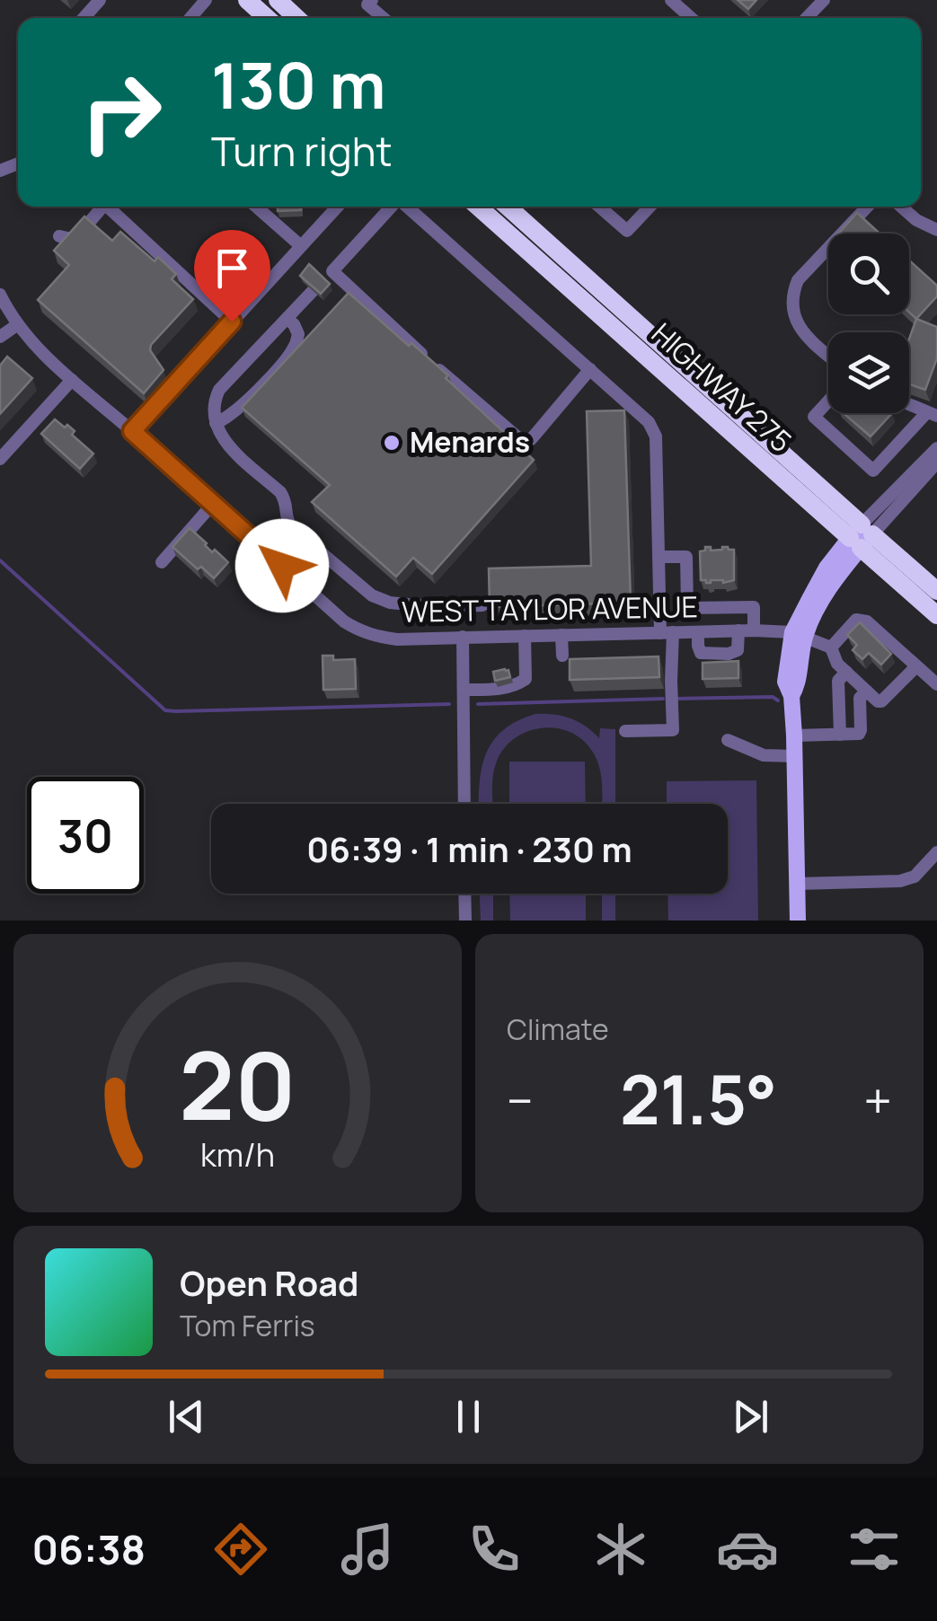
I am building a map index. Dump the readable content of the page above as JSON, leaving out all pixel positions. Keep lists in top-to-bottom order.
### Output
{
  "streets": {
    "highway": ["HIGHWAY 275"],
    "street": ["WEST TAYLOR AVENUE"]
  },
  "places": ["Menards"],
  "page": {
    "turn": ["130 m", "Turn right"],
    "limit": "30",
    "trip": "06:39 · 1 min · 230 m",
    "tile": "Climate",
    "heat": ["−", "21.5°", "+"],
    "song": ["Open Road", "Tom Ferris"],
    "tabs": "06:38",
    "gauge": ["20", "km/h"]
  }
}
